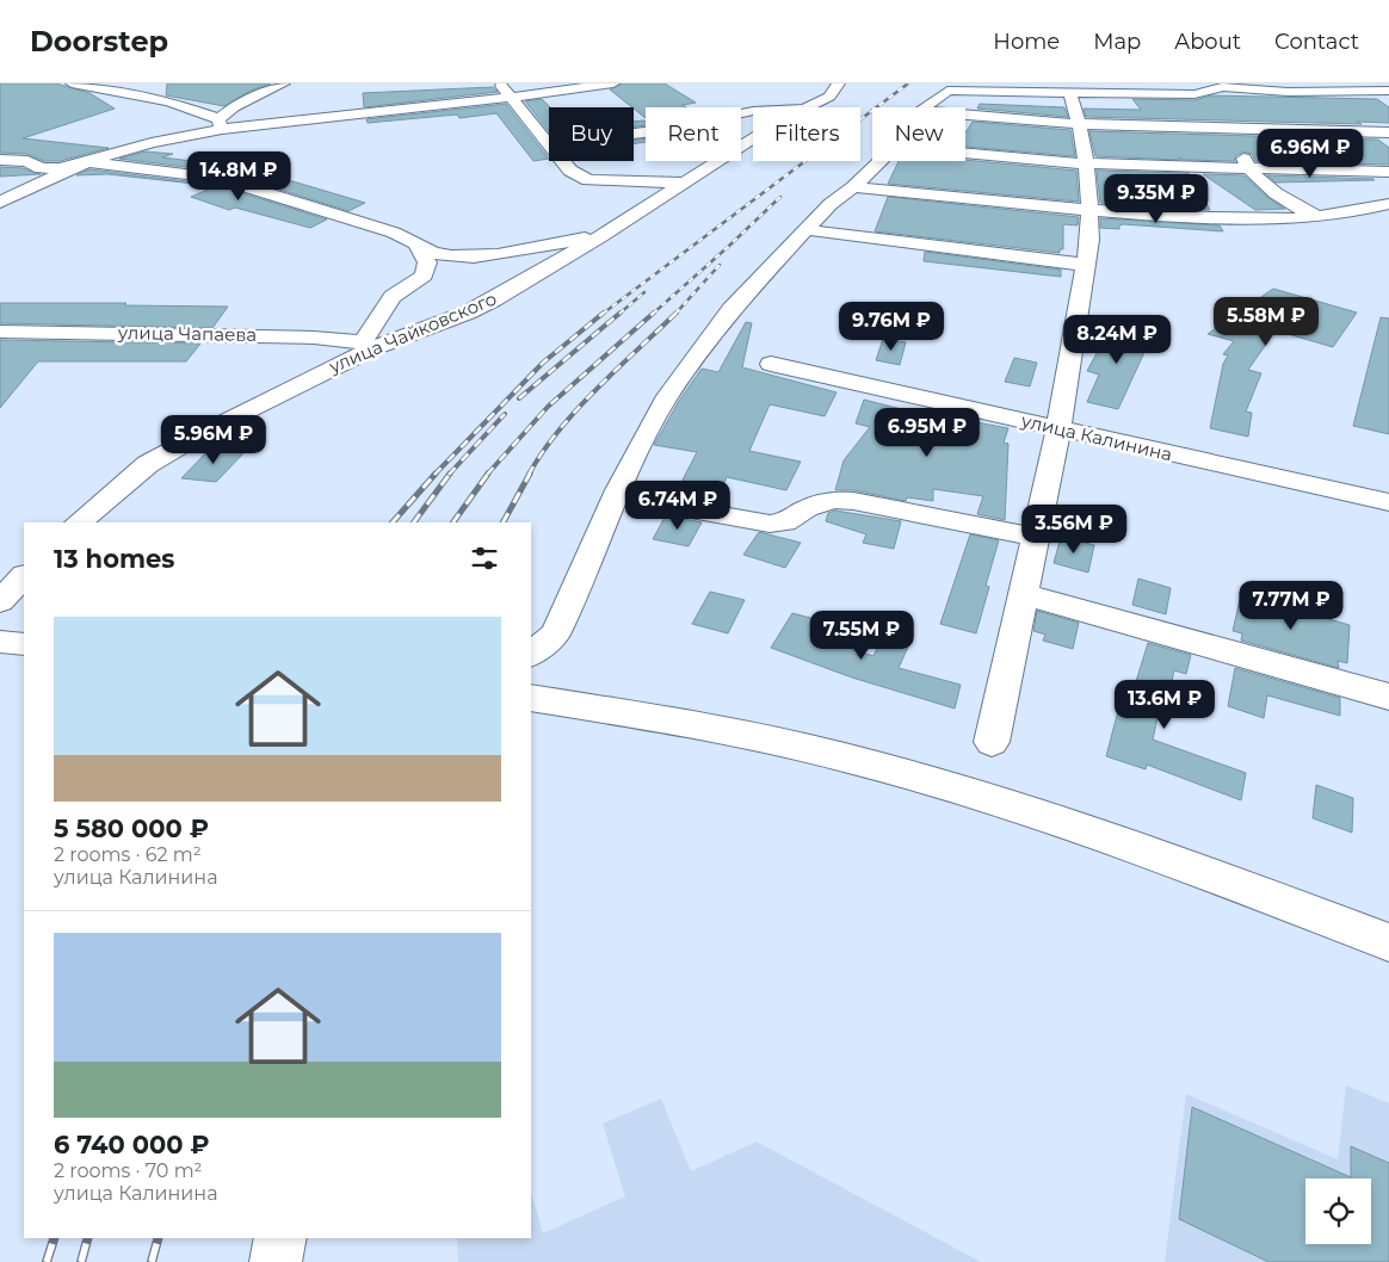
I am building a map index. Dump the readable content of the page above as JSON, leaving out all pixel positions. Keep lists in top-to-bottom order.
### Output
{
  "streets": {
    "street": ["улица Чайковского", "улица Чапаева", "улица Калинина"]
  },
  "crossings": [
    ["улица Чайковского", "улица Чапаева"]
  ],
  "page": {
    "header": "Doorstep",
    "nav": [
      "Home",
      "Map",
      "About",
      "Contact"
    ],
    "chip": [
      "Buy",
      "Rent",
      "Filters",
      "New"
    ],
    "price": [
      "6.96M ₽",
      "14.8M ₽",
      "9.35M ₽",
      "5.58M ₽",
      "9.76M ₽",
      "8.24M ₽",
      "6.95M ₽",
      "5.96M ₽",
      "6.74M ₽",
      "3.56M ₽",
      "7.77M ₽",
      "7.55M ₽",
      "13.6M ₽"
    ],
    "heading": "13 homes",
    "list": [
      {
        "name": "5 580 000 ₽",
        "note": "2 rooms · 62 m² · улица Калинина"
      },
      {
        "name": "6 740 000 ₽",
        "note": "2 rooms · 70 m² · улица Калинина"
      }
    ]
  }
}
